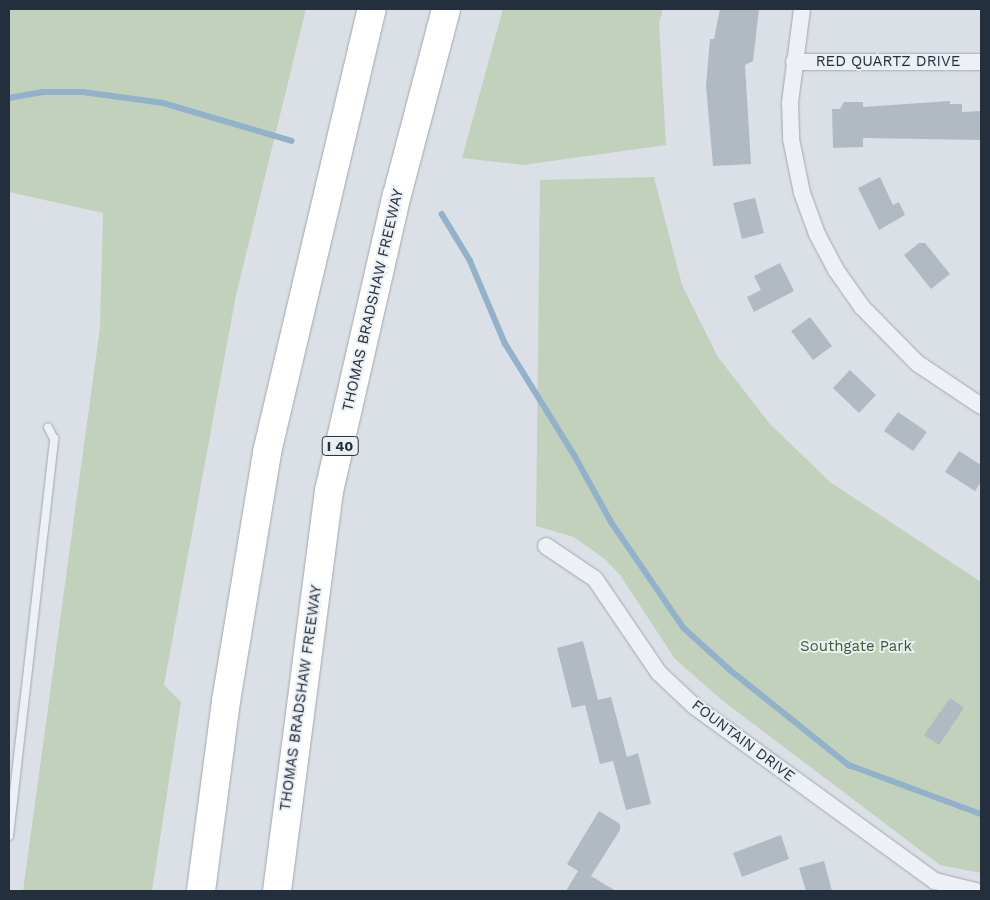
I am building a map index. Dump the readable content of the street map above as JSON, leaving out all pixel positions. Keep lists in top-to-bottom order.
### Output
{
  "streets": {
    "highway": ["THOMAS BRADSHAW FREEWAY", "I 40"],
    "street": ["RED QUARTZ DRIVE", "FOUNTAIN DRIVE"]
  },
  "parks": ["Southgate Park"]
}
